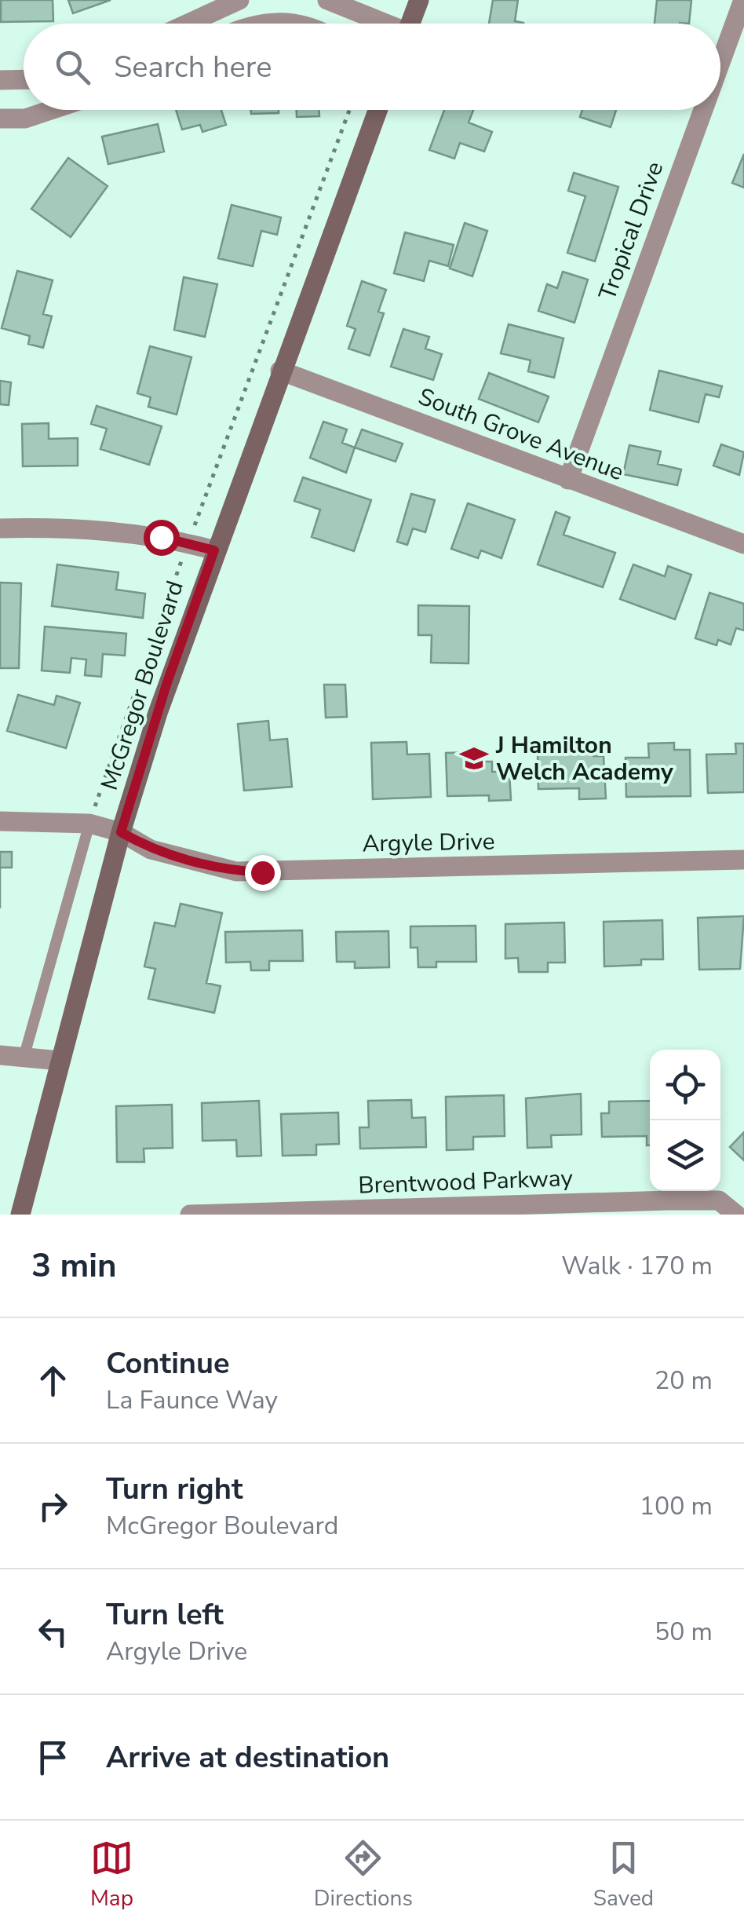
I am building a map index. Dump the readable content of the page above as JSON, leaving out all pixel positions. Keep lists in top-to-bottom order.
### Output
{
  "streets": {
    "main road": ["McGregor Boulevard"],
    "street": [
      "Tropical Drive",
      "South Grove Avenue",
      "Argyle Drive",
      "Brentwood Parkway"
    ]
  },
  "crossings": [
    ["Tropical Drive", "South Grove Avenue"],
    ["South Grove Avenue", "McGregor Boulevard"],
    ["McGregor Boulevard", "Argyle Drive"]
  ],
  "places": {
    "school or university": ["J Hamilton Welch Academy"]
  },
  "page": {
    "search": "Search here",
    "heading": ["3 min", "Walk · 170 m"],
    "list": [
      ["Continue", "La Faunce Way", "20 m"],
      ["Turn right", "McGregor Boulevard", "100 m"],
      ["Turn left", "Argyle Drive", "50 m"],
      "Arrive at destination"
    ],
    "nav": ["Map", "Directions", "Saved"]
  }
}
